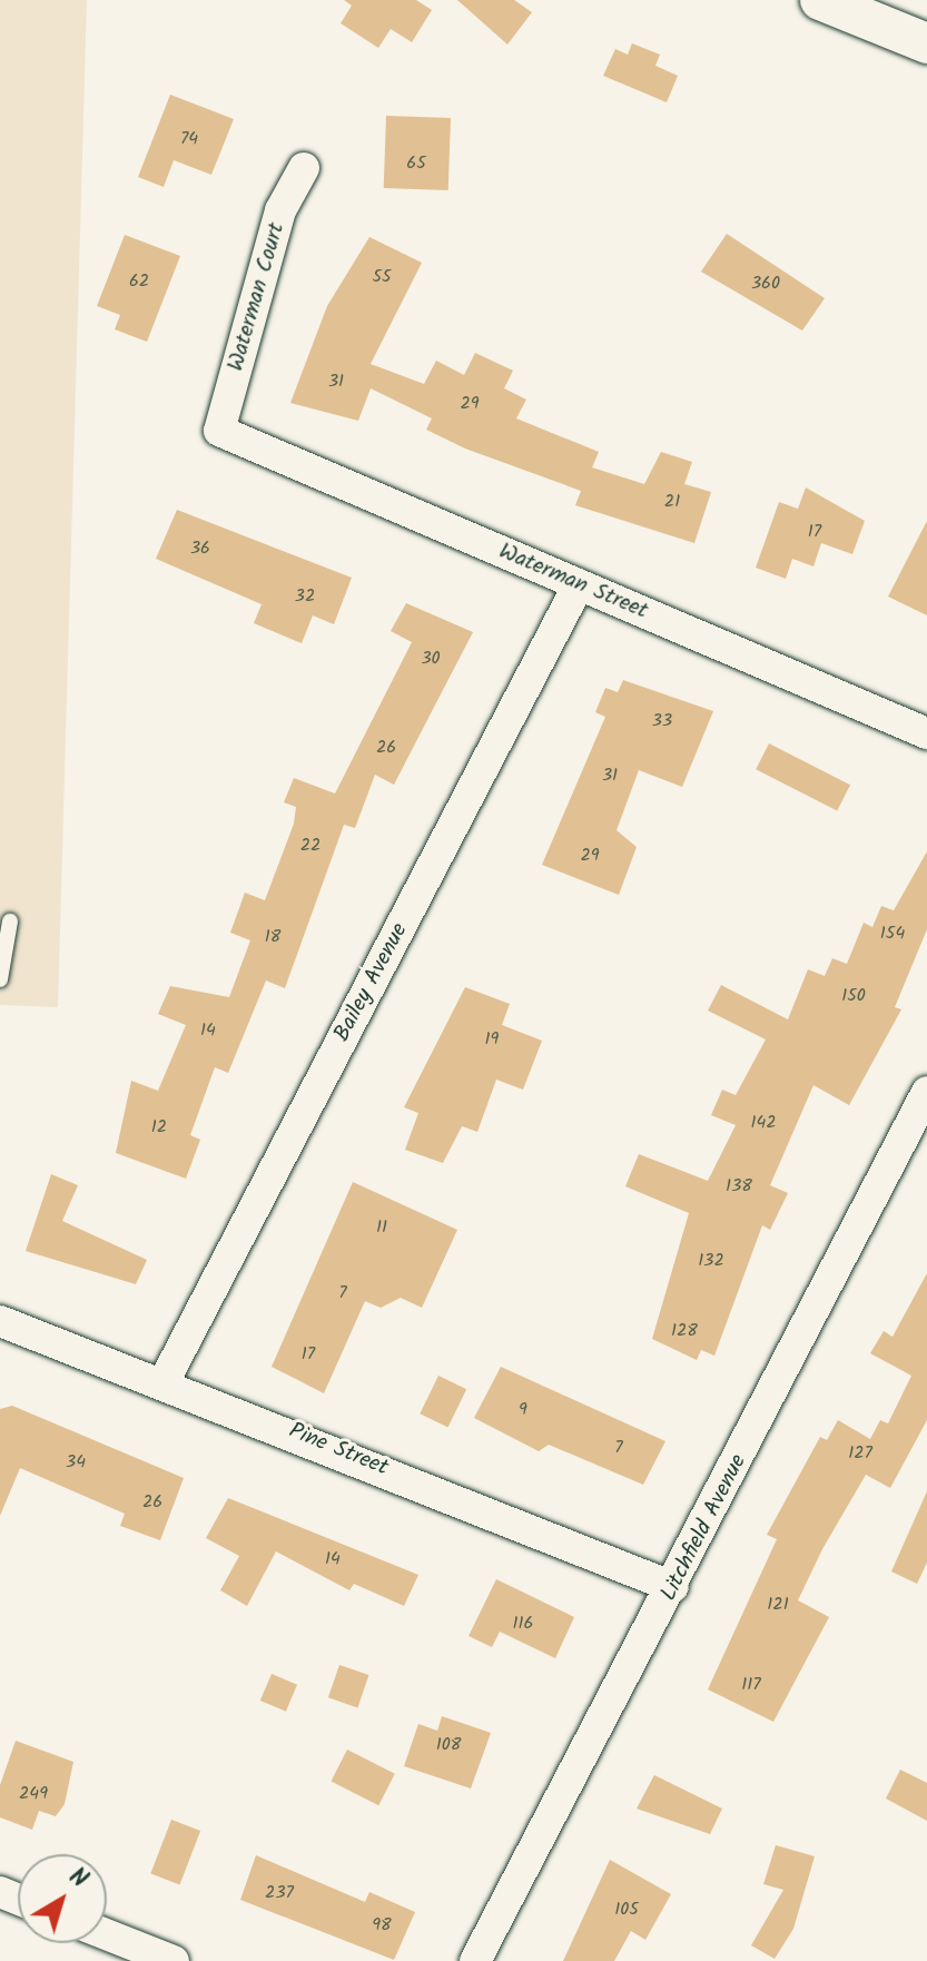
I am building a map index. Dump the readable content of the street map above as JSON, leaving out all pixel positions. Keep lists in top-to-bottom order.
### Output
{
  "streets": {
    "street": [
      "Waterman Court",
      "Waterman Street",
      "Bailey Avenue",
      "Pine Street",
      "Litchfield Avenue"
    ]
  },
  "crossings": [
    ["Waterman Court", "Waterman Street"],
    ["Waterman Street", "Bailey Avenue"],
    ["Bailey Avenue", "Pine Street"],
    ["Pine Street", "Litchfield Avenue"]
  ],
  "house_numbers": [
    "74",
    "65",
    "55",
    "62",
    "360",
    "31",
    "29",
    "21",
    "17",
    "36",
    "32",
    "30",
    "33",
    "26",
    "31",
    "22",
    "29",
    "154",
    "18",
    "150",
    "14",
    "19",
    "142",
    "12",
    "138",
    "11",
    "132",
    "7",
    "128",
    "17",
    "9",
    "7",
    "127",
    "34",
    "26",
    "14",
    "121",
    "116",
    "117",
    "108",
    "249",
    "237",
    "105",
    "98"
  ],
  "north": "top right"
}
